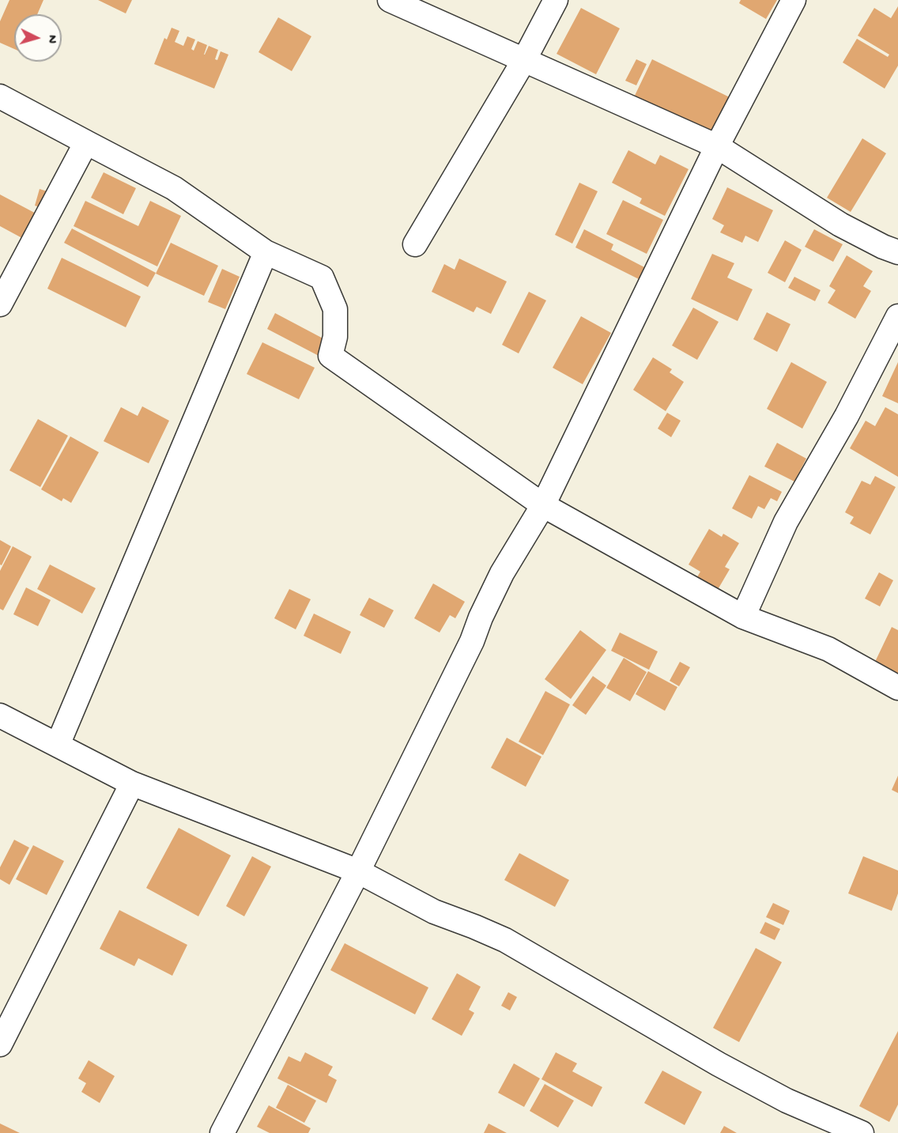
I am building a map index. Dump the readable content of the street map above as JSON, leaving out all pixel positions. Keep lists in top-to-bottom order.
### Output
{
  "north": "right"
}
